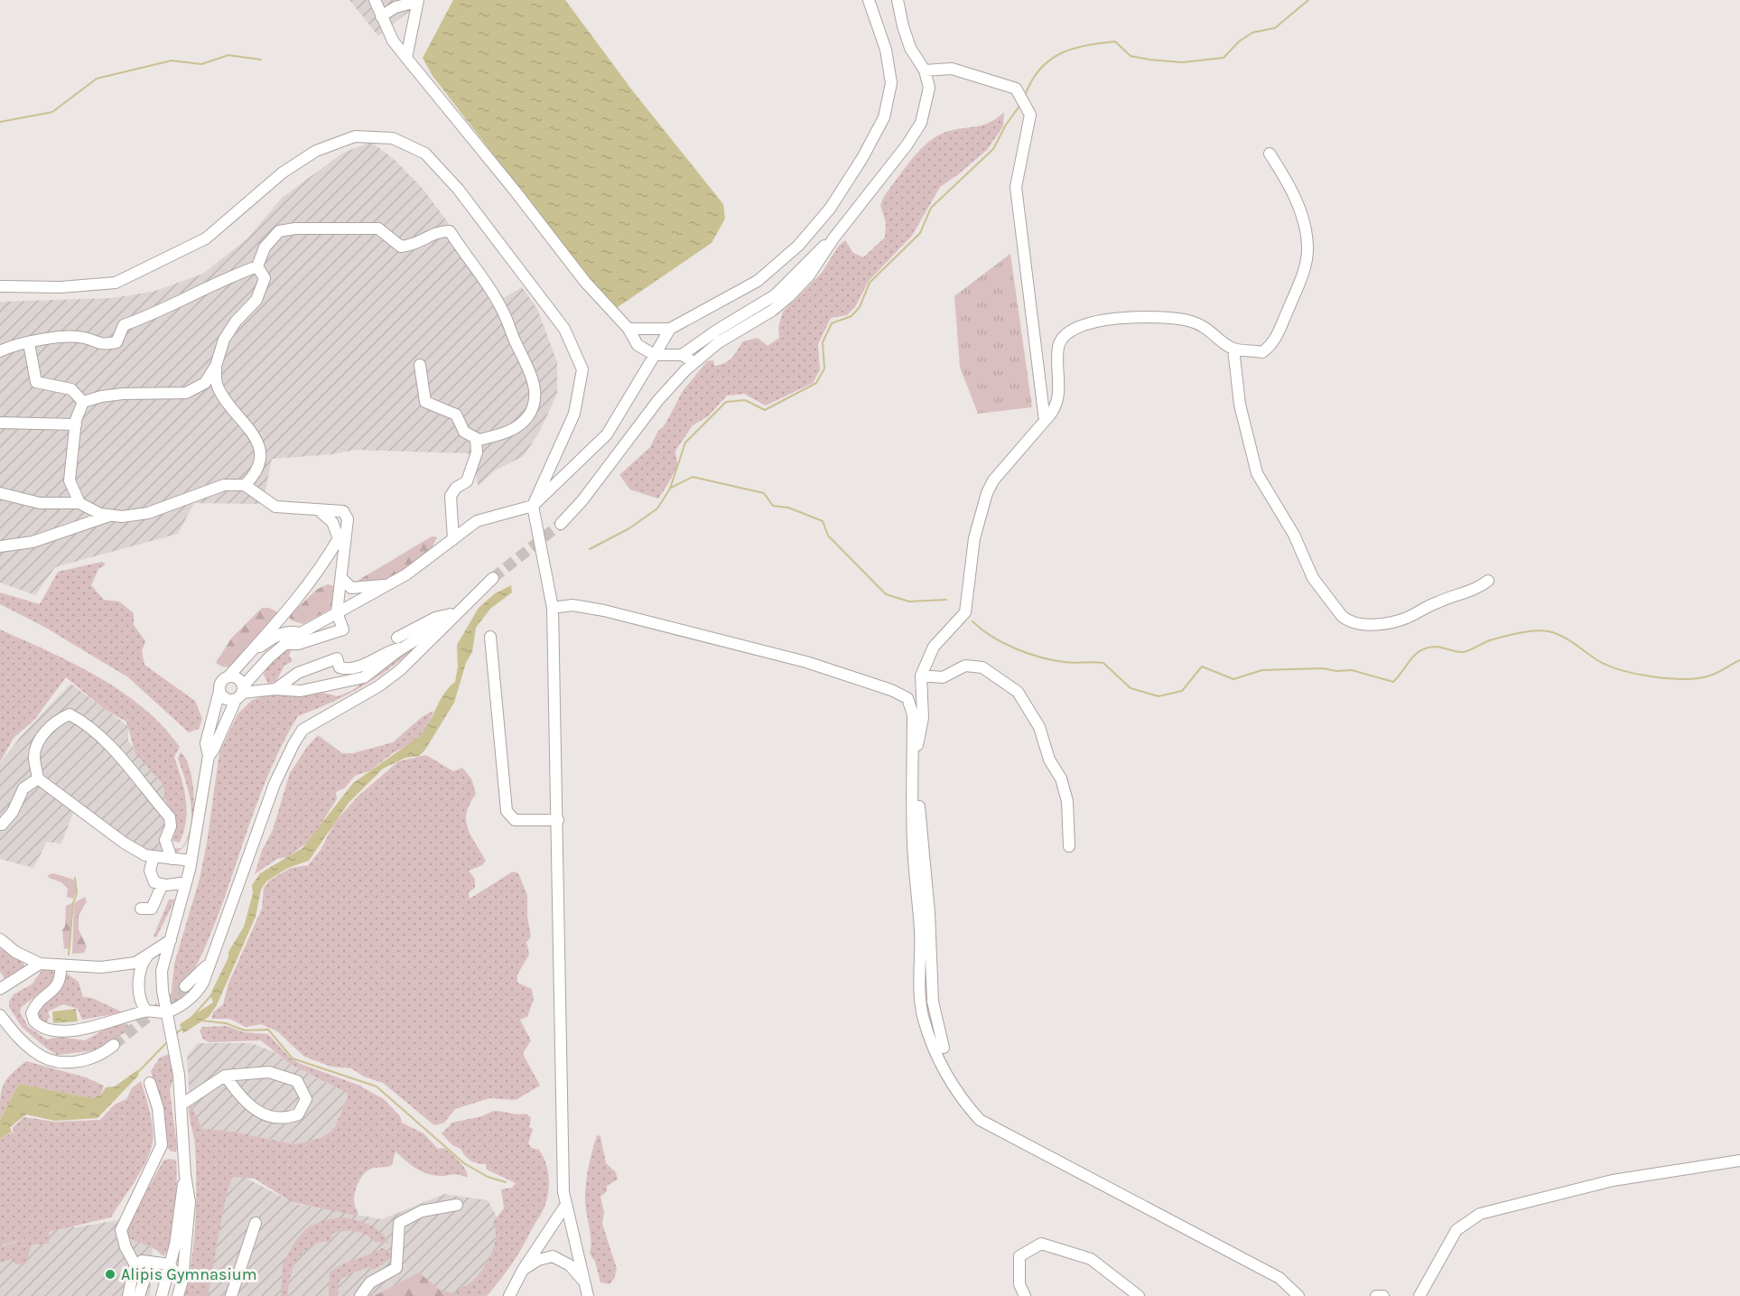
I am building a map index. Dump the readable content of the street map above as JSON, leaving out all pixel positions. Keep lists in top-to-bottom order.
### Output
{
  "places": ["Alipis Gymnasium"]
}
